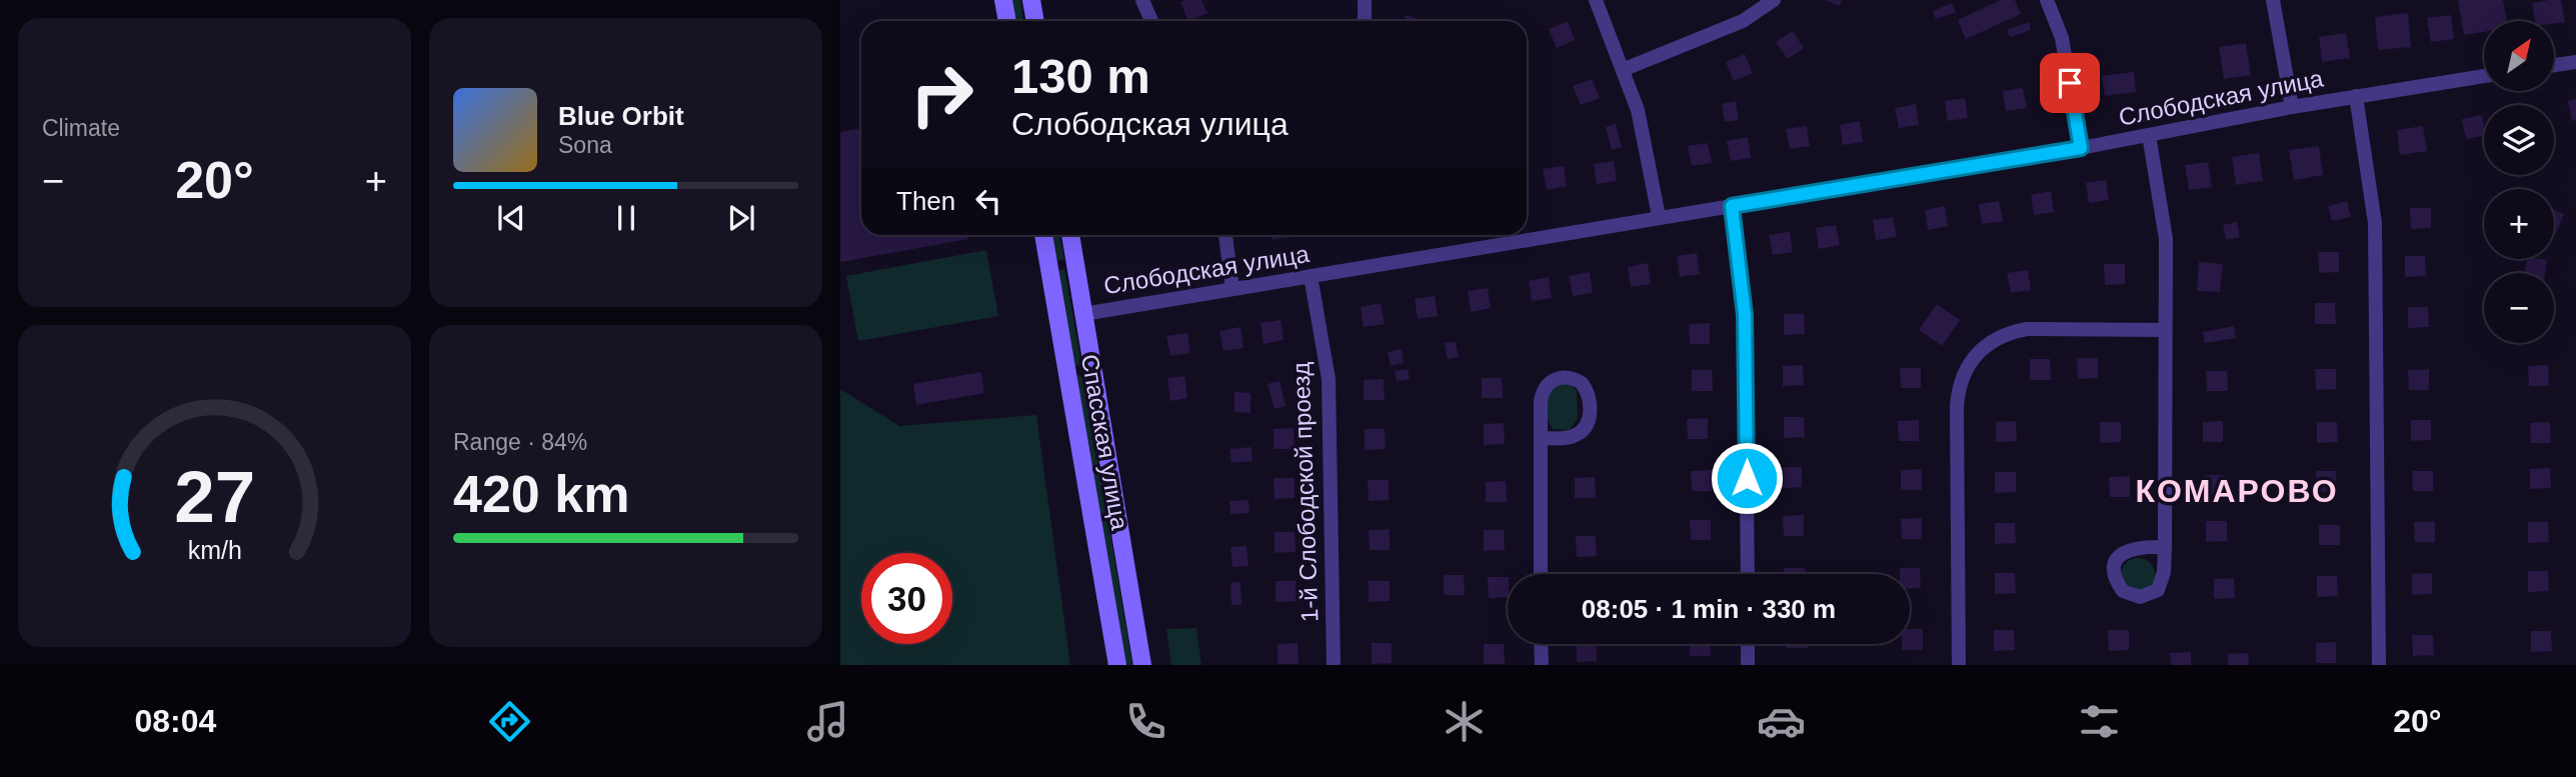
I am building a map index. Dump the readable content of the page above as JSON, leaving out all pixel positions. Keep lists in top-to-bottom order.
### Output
{
  "streets": {
    "street": ["Слободская улица", "Спасская улица", "1-й Слободской проезд"]
  },
  "crossings": [
    ["Слободская улица", "Спасская улица"],
    ["Слободская улица", "1-й Слободской проезд"]
  ],
  "districts": ["КОМАРОВО"],
  "north": "top right",
  "page": {
    "tile": [
      "Climate",
      ["Range · 84%", "420 km"]
    ],
    "map_buttons": ["+", "−"],
    "turn": ["130 m", "Слободская улица"],
    "song": ["Blue Orbit", "Sona"],
    "heat": ["−", "20°", "+"],
    "then": "Then",
    "limit": "30",
    "trip": "08:05 · 1 min · 330 m",
    "tabs": ["08:04", "20°"],
    "gauge": ["27", "km/h"]
  }
}
